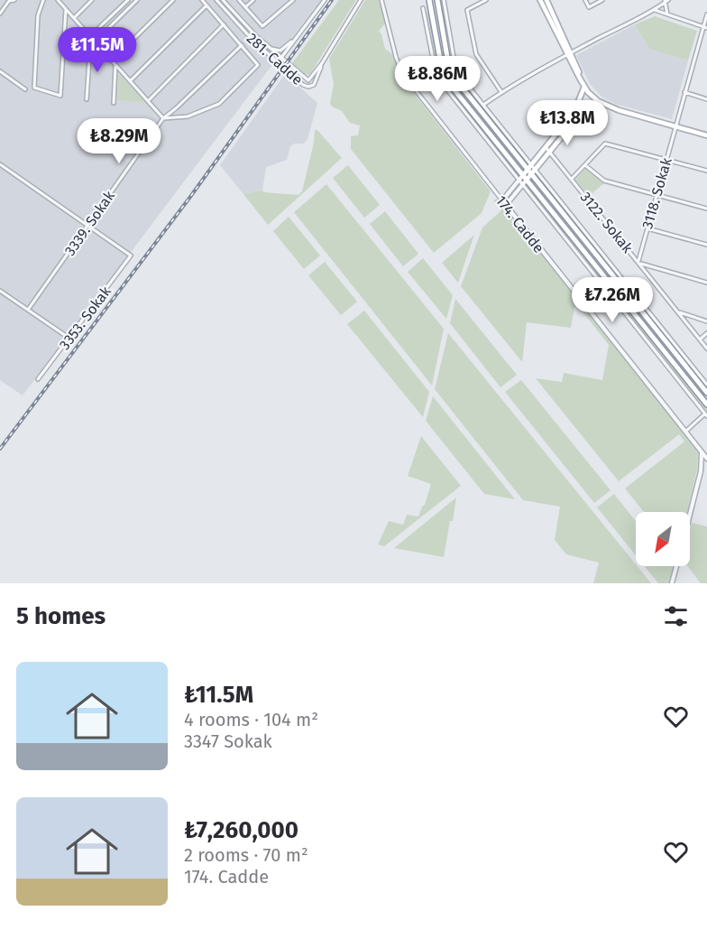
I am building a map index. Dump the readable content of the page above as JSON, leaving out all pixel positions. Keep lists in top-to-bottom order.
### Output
{
  "streets": {
    "street": [
      "281. Cadde",
      "3118. Sokak",
      "3122. Sokak",
      "3339. Sokak",
      "174. Cadde",
      "3353. Sokak"
    ]
  },
  "crossings": [
    ["3118. Sokak", "3122. Sokak"],
    ["3339. Sokak", "3353. Sokak"]
  ],
  "north": "bottom left",
  "page": {
    "price": [
      "₺11.5M",
      "₺8.86M",
      "₺13.8M",
      "₺8.29M",
      "₺7.26M"
    ],
    "heading": "5 homes",
    "list": [
      {
        "name": "₺11.5M",
        "note": "4 rooms · 104 m² · 3347 Sokak"
      },
      {
        "name": "₺7,260,000",
        "note": "2 rooms · 70 m² · 174. Cadde"
      }
    ]
  }
}
